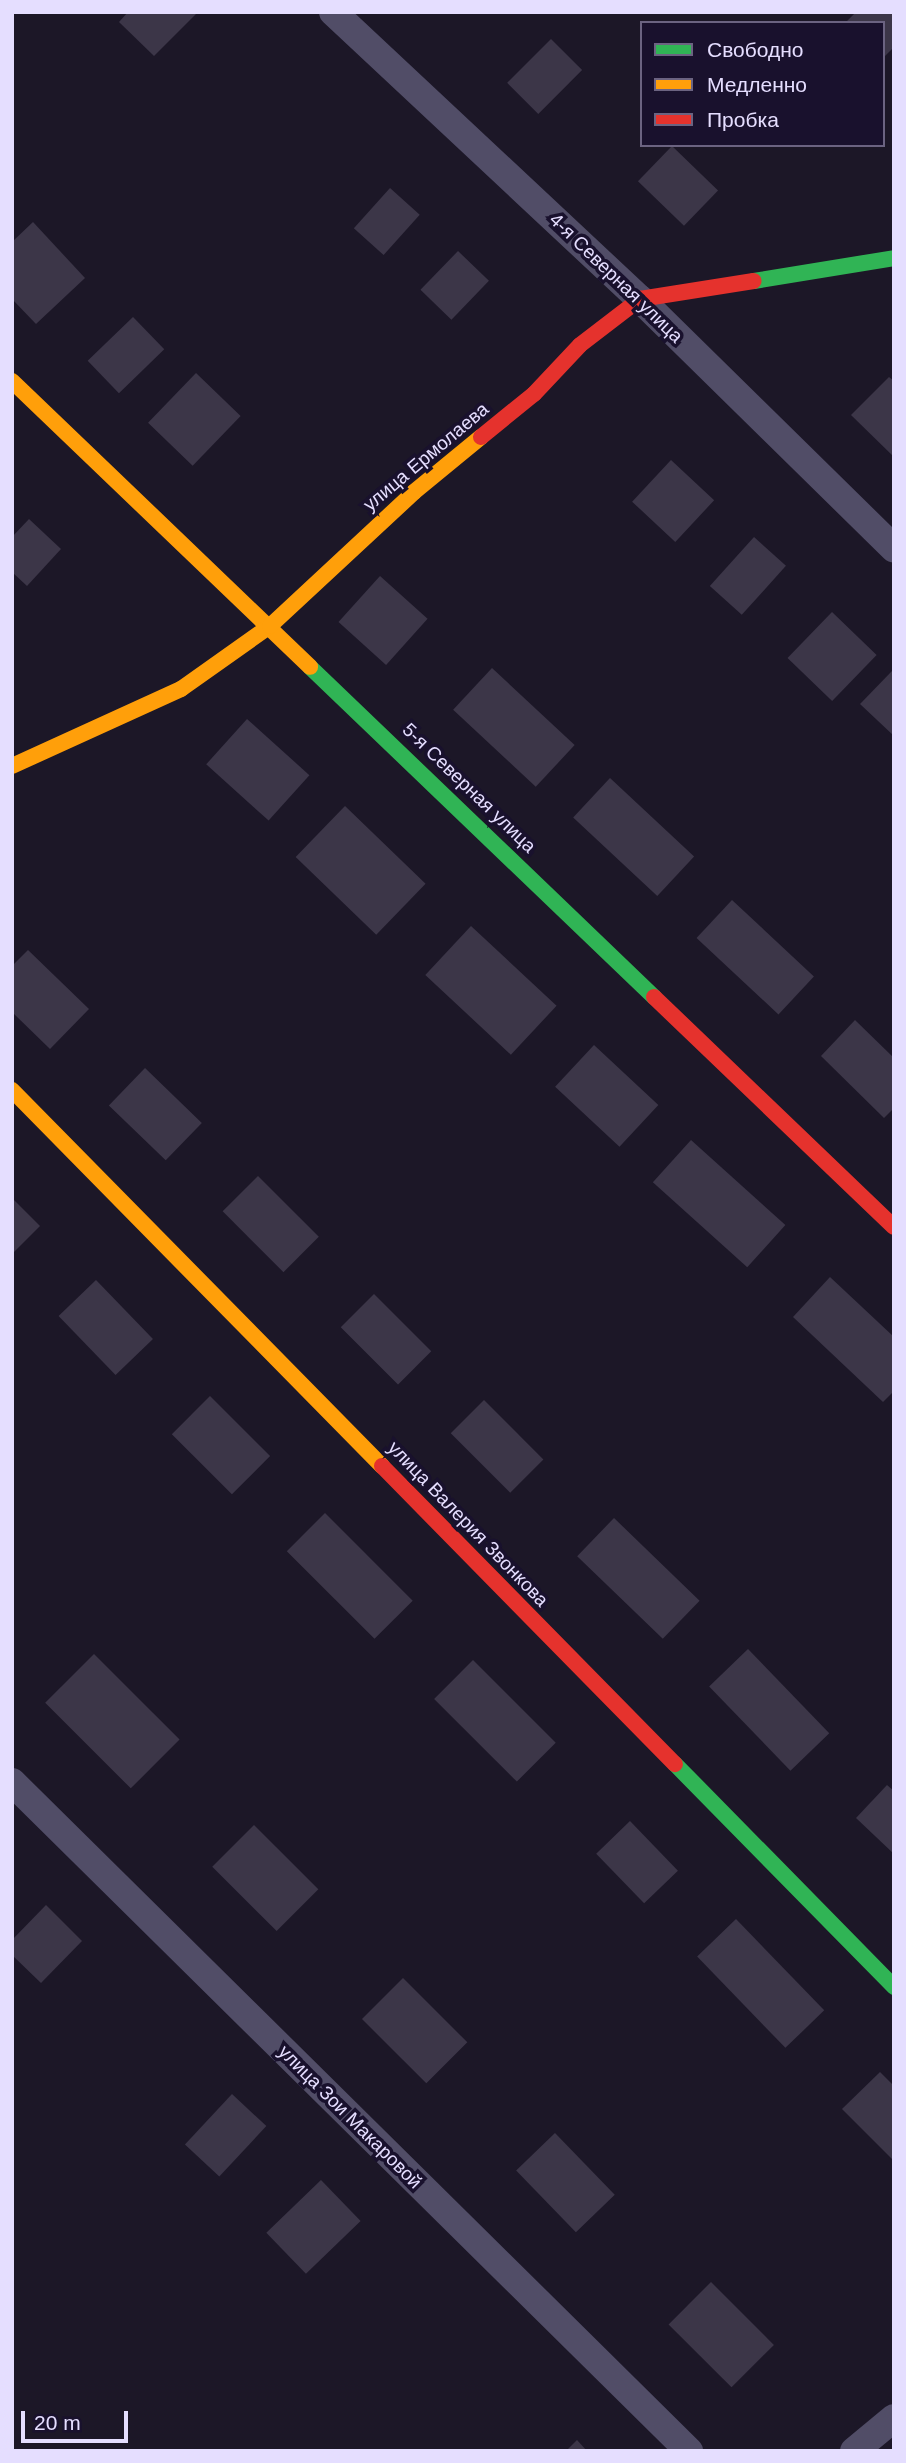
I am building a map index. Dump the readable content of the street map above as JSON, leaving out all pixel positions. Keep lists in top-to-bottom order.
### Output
{
  "streets": {
    "street": [
      "4-я Северная улица",
      "улица Ермолаева",
      "5-я Северная улица",
      "улица Валерия Звонкова",
      "улица Зои Макаровой"
    ]
  },
  "crossings": [
    ["4-я Северная улица", "улица Ермолаева"],
    ["улица Ермолаева", "5-я Северная улица"]
  ],
  "legend": ["Свободно", "Медленно", "Пробка"],
  "scale_bar": "20 m"
}
